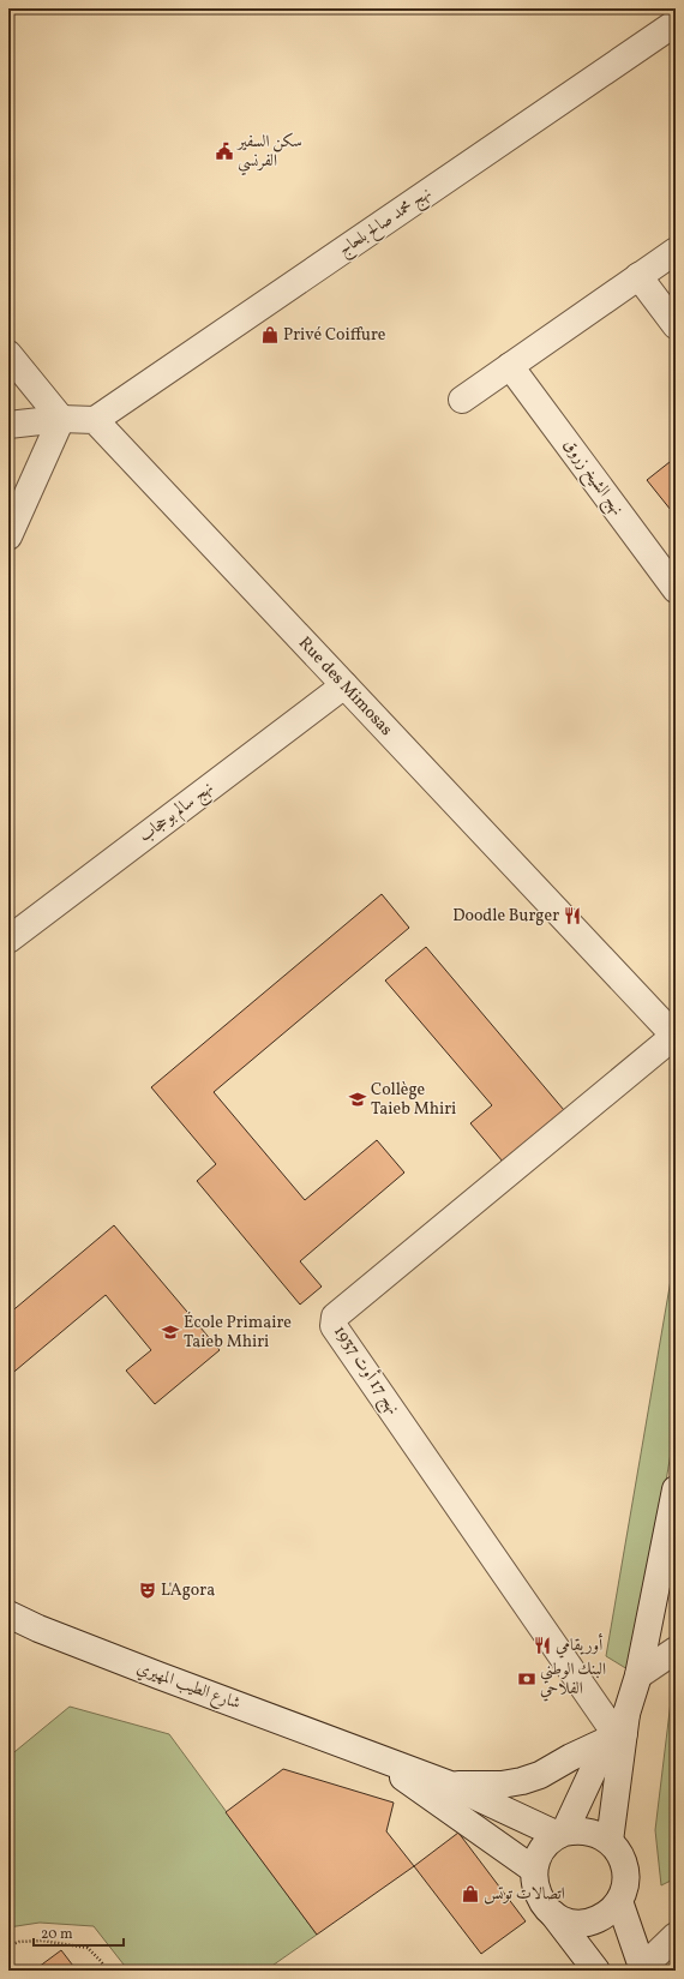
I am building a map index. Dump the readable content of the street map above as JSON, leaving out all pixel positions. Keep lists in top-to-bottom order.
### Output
{
  "streets": {
    "street": [
      "نهج محمد صالح بلحاج",
      "نهج الشيخ زروق",
      "Rue des Mimosas",
      "نهج سالم بوحجاب",
      "نهج 17 أوت 1937",
      "شارع الطيب المهيري"
    ]
  },
  "crossings": [
    ["نهج محمد صالح بلحاج", "Rue des Mimosas"],
    ["Rue des Mimosas", "نهج سالم بوحجاب"],
    ["Rue des Mimosas", "نهج 17 أوت 1937"]
  ],
  "places": {
    "public building": ["سكن السفير الفرنسي"],
    "shop": ["Privé Coiffure", "اتصالات توتس"],
    "restaurant": ["Doodle Burger", "أوريقامي"],
    "school or university": ["Collège Taieb Mhiri", "École Primaire Taieb Mhiri"],
    "theatre": ["L'Agora"],
    "bank": ["البنك الوطني الفلاحي"]
  },
  "scale_bar": "20 m"
}
